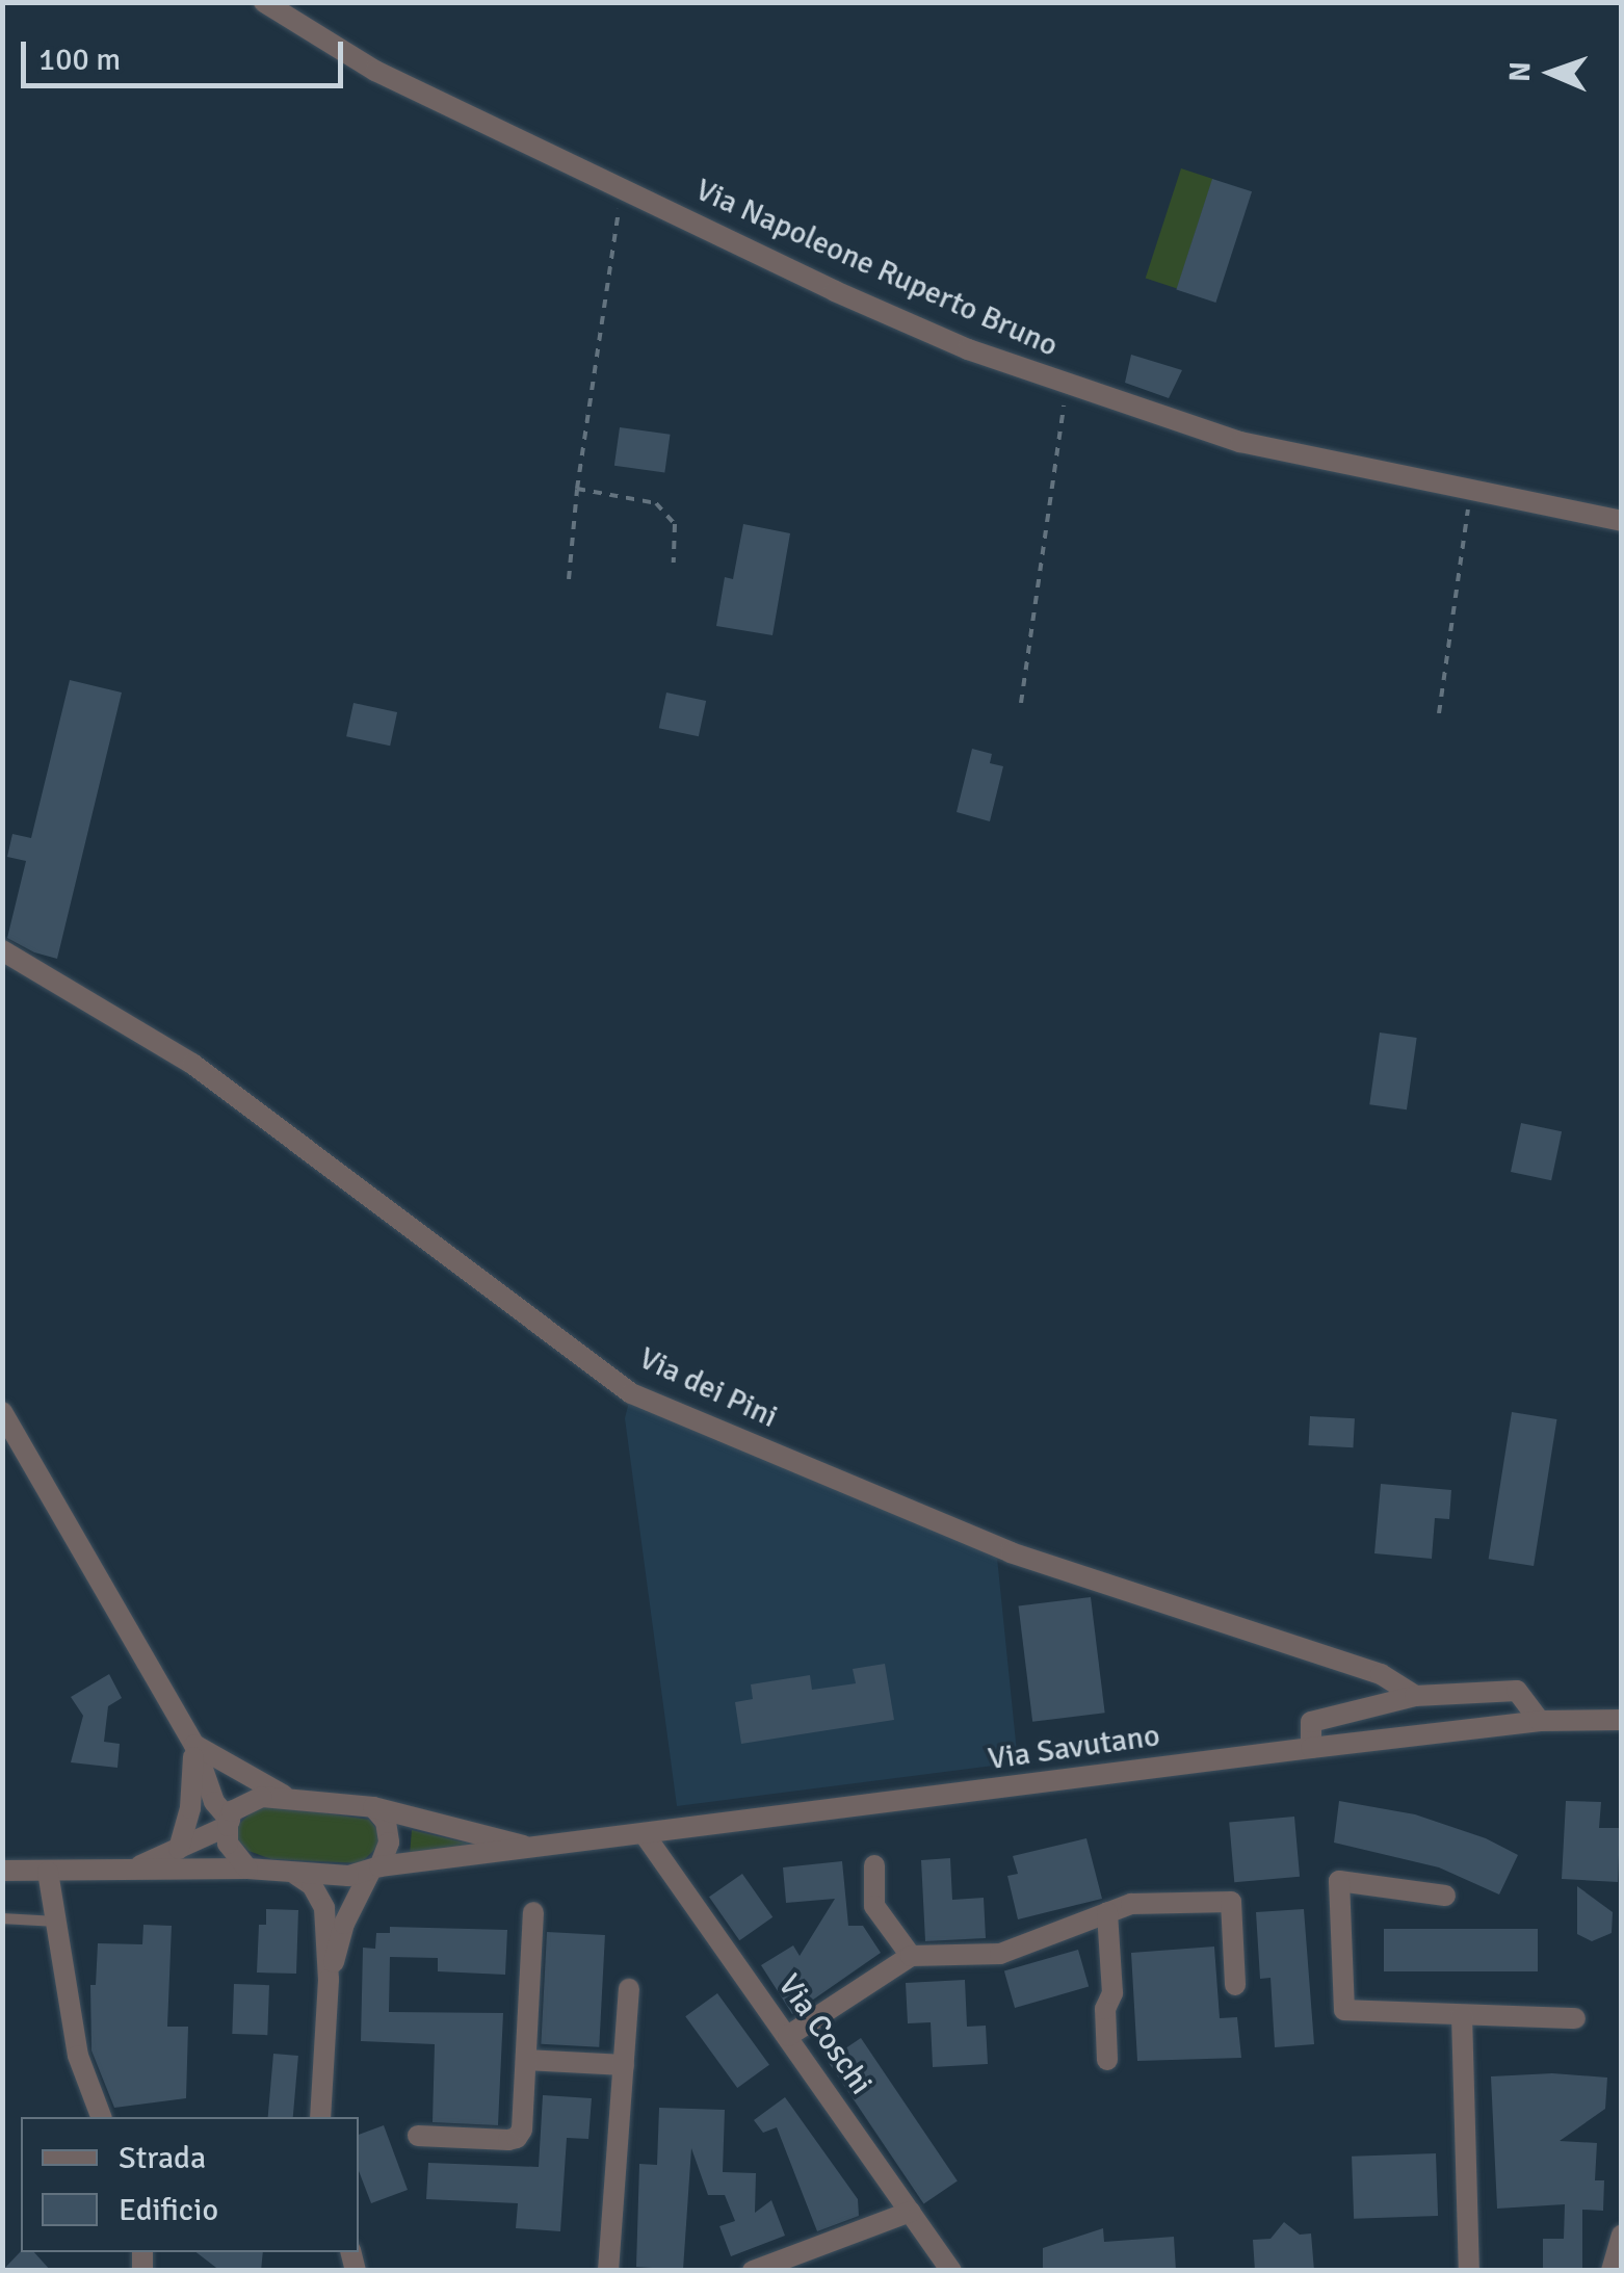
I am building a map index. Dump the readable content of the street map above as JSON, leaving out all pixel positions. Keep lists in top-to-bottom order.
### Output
{
  "streets": {
    "street": [
      "Via Napoleone Ruperto Bruno",
      "Via dei Pini",
      "Via Savutano",
      "Via Coschi"
    ]
  },
  "crossings": [
    ["Via Savutano", "Via Coschi"]
  ],
  "legend": ["Strada", "Edificio"],
  "scale_bar": "100 m",
  "north": "left"
}
